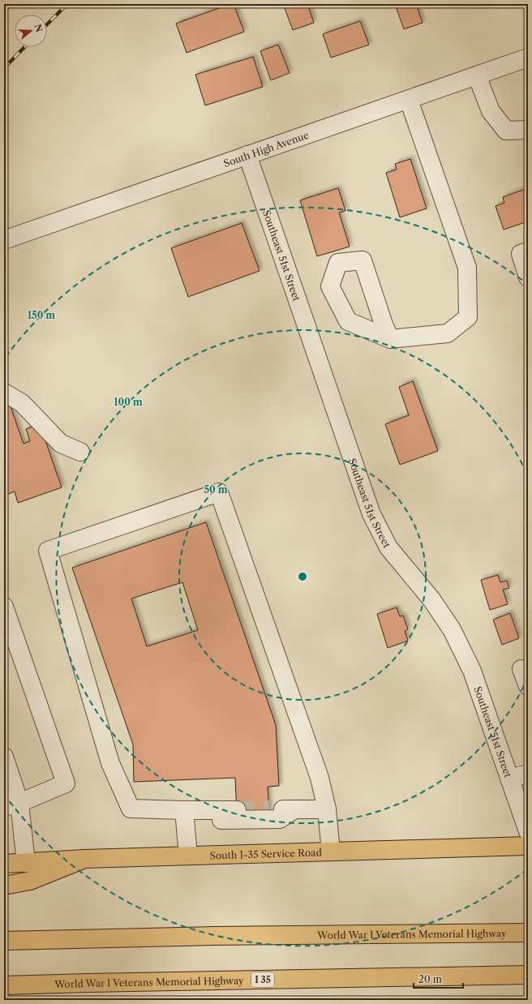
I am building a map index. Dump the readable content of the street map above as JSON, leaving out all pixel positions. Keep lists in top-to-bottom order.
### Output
{
  "streets": {
    "main road": ["South I-35 Service Road", "World War I Veterans Memorial Highway", "I 35"],
    "street": ["South High Avenue", "Southeast 51st Street"]
  },
  "crossings": [
    ["South High Avenue", "Southeast 51st Street"]
  ],
  "scale_bar": "20 m",
  "north": "right",
  "rings": ["150 m", "100 m", "50 m"]
}
